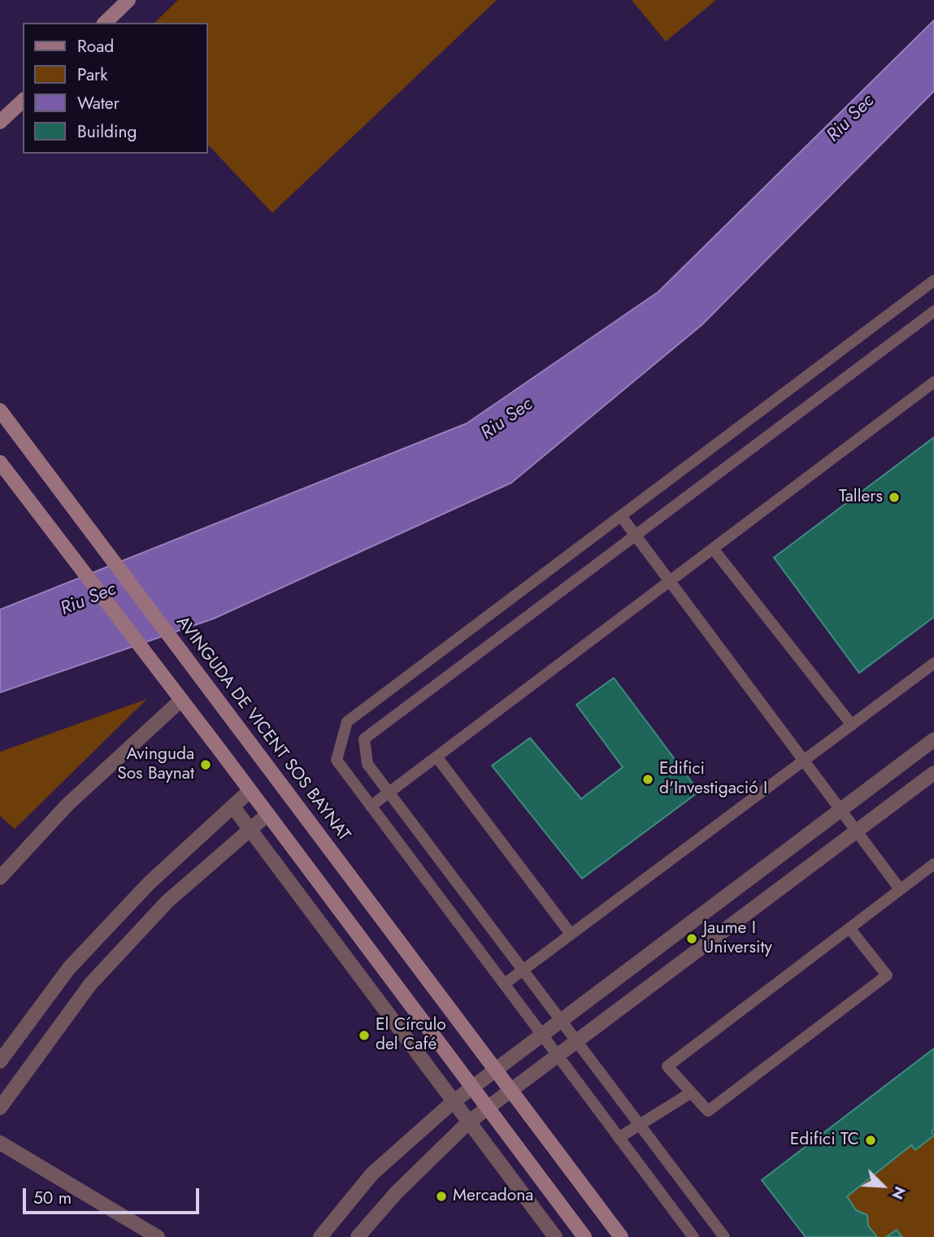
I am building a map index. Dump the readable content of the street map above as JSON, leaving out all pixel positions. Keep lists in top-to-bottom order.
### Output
{
  "streets": {
    "street": ["AVINGUDA DE VICENT SOS BAYNAT"]
  },
  "water": ["Riu Sec"],
  "places": [
    "Tallers",
    "Avinguda Sos Baynat",
    "Edifici d'Investigació I",
    "Jaume I University",
    "El Círculo del Café",
    "Edifici TC",
    "Mercadona"
  ],
  "legend": [
    "Road",
    "Park",
    "Water",
    "Building"
  ],
  "scale_bar": "50 m",
  "north": "bottom right"
}
